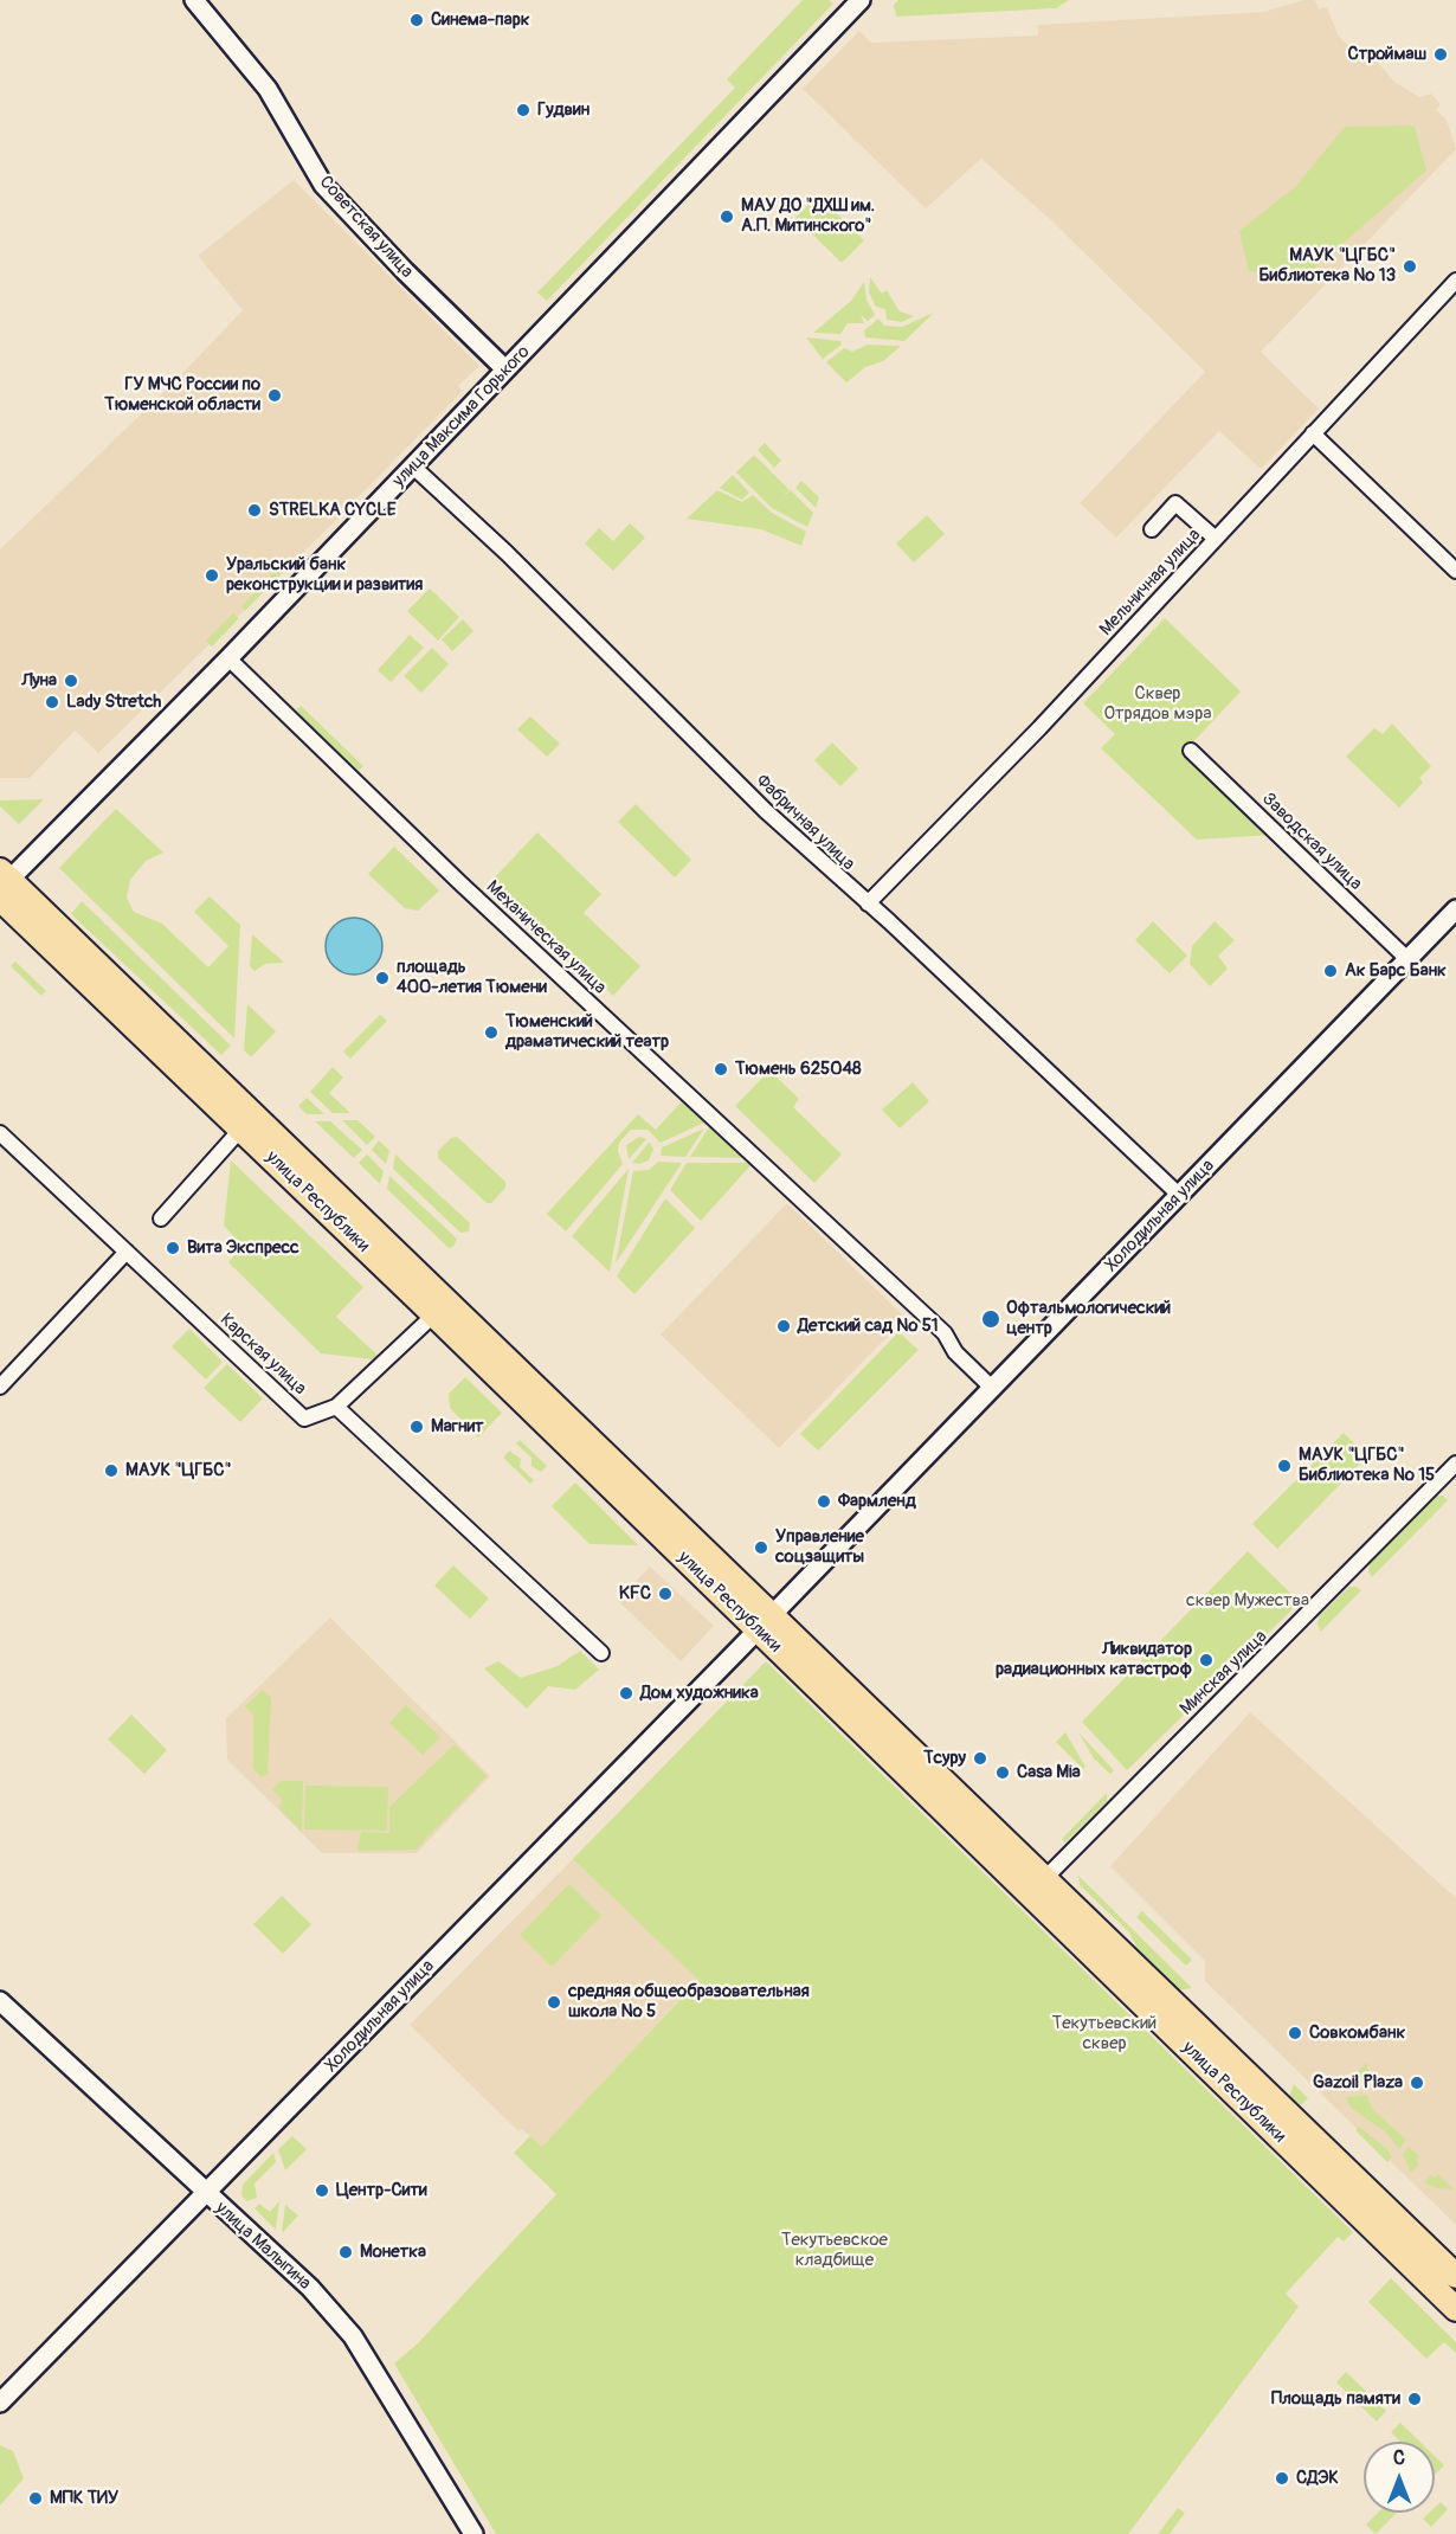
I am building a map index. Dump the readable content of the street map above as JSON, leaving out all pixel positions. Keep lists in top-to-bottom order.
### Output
{
  "streets": {
    "main road": ["улица Республики"],
    "street": [
      "Советская улица",
      "улица Максима Горького",
      "Мельничная улица",
      "Фабричная улица",
      "Заводская улица",
      "Механическая улица",
      "Холодильная улица",
      "Карская улица",
      "Минская улица",
      "улица Малыгина"
    ]
  },
  "crossings": [
    ["Советская улица", "улица Максима Горького"],
    ["улица Максима Горького", "Фабричная улица"],
    ["улица Максима Горького", "Механическая улица"],
    ["улица Максима Горького", "улица Республики"],
    ["Мельничная улица", "Фабричная улица"],
    ["Фабричная улица", "Холодильная улица"],
    ["Заводская улица", "Холодильная улица"],
    ["Механическая улица", "Холодильная улица"],
    ["улица Республики", "Холодильная улица"],
    ["улица Республики", "Минская улица"],
    ["Холодильная улица", "улица Малыгина"]
  ],
  "parks": [
    "Сквер Отрядов мэра",
    "сквер Мужества",
    "Текутьевский сквер",
    "Текутьевское кладбище"
  ],
  "places": [
    "Синема-парк",
    "Строймаш",
    "Гудвин",
    "МАУ ДО \"ДХШ им. А.П. Митинского\"",
    "МАУК \"ЦГБС\" Библиотека № 13",
    "ГУ МЧС России по Тюменской области",
    "STRELKA CYCLE",
    "Уральский банк реконструкции и развития",
    "Луна",
    "Lady Stretch",
    "Ак Барс Банк",
    "площадь 400-летия Тюмени",
    "Тюменский драматический театр",
    "Тюмень 625048",
    "Вита Экспресс",
    "Офтальмологический центр",
    "Детский сад № 51",
    "Магнит",
    "МАУК \"ЦГБС\" Библиотека № 15",
    "МАУК \"ЦГБС\"",
    "Фармленд",
    "Управление соцзащиты",
    "KFC",
    "Ликвидатор радиационных катастроф",
    "Дом художника",
    "Тсуру",
    "Casa Mia",
    "средняя общеобразовательная школа № 5",
    "Совкомбанк",
    "Gazoil Plaza",
    "Центр-Сити",
    "Монетка",
    "Площадь памяти",
    "СДЭК",
    "МПК ТИУ"
  ],
  "north": "top"
}
